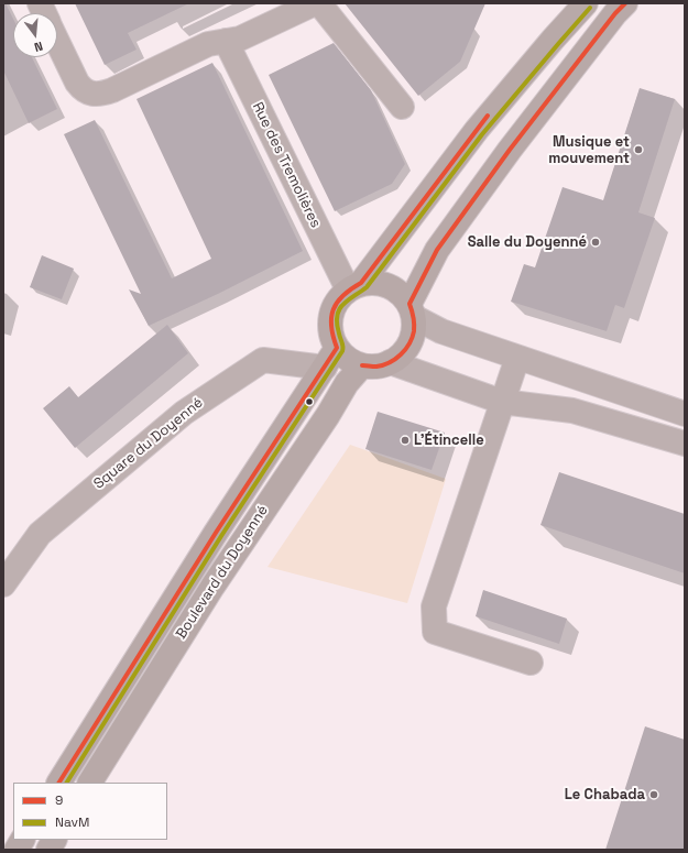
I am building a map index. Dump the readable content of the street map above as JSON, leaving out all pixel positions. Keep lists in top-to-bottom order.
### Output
{
  "streets": {
    "main road": ["Boulevard du Doyenné"],
    "street": ["Rue des Tremolières", "Square du Doyenné"]
  },
  "crossings": [
    ["Rue des Tremolières", "Boulevard du Doyenné"],
    ["Square du Doyenné", "Boulevard du Doyenné"]
  ],
  "places": [
    "Musique et mouvement",
    "Salle du Doyenné",
    "L'Étincelle",
    "Le Chabada"
  ],
  "lines": ["transit line 9", "transit line NavM"],
  "legend": ["9", "NavM"],
  "north": "bottom"
}
